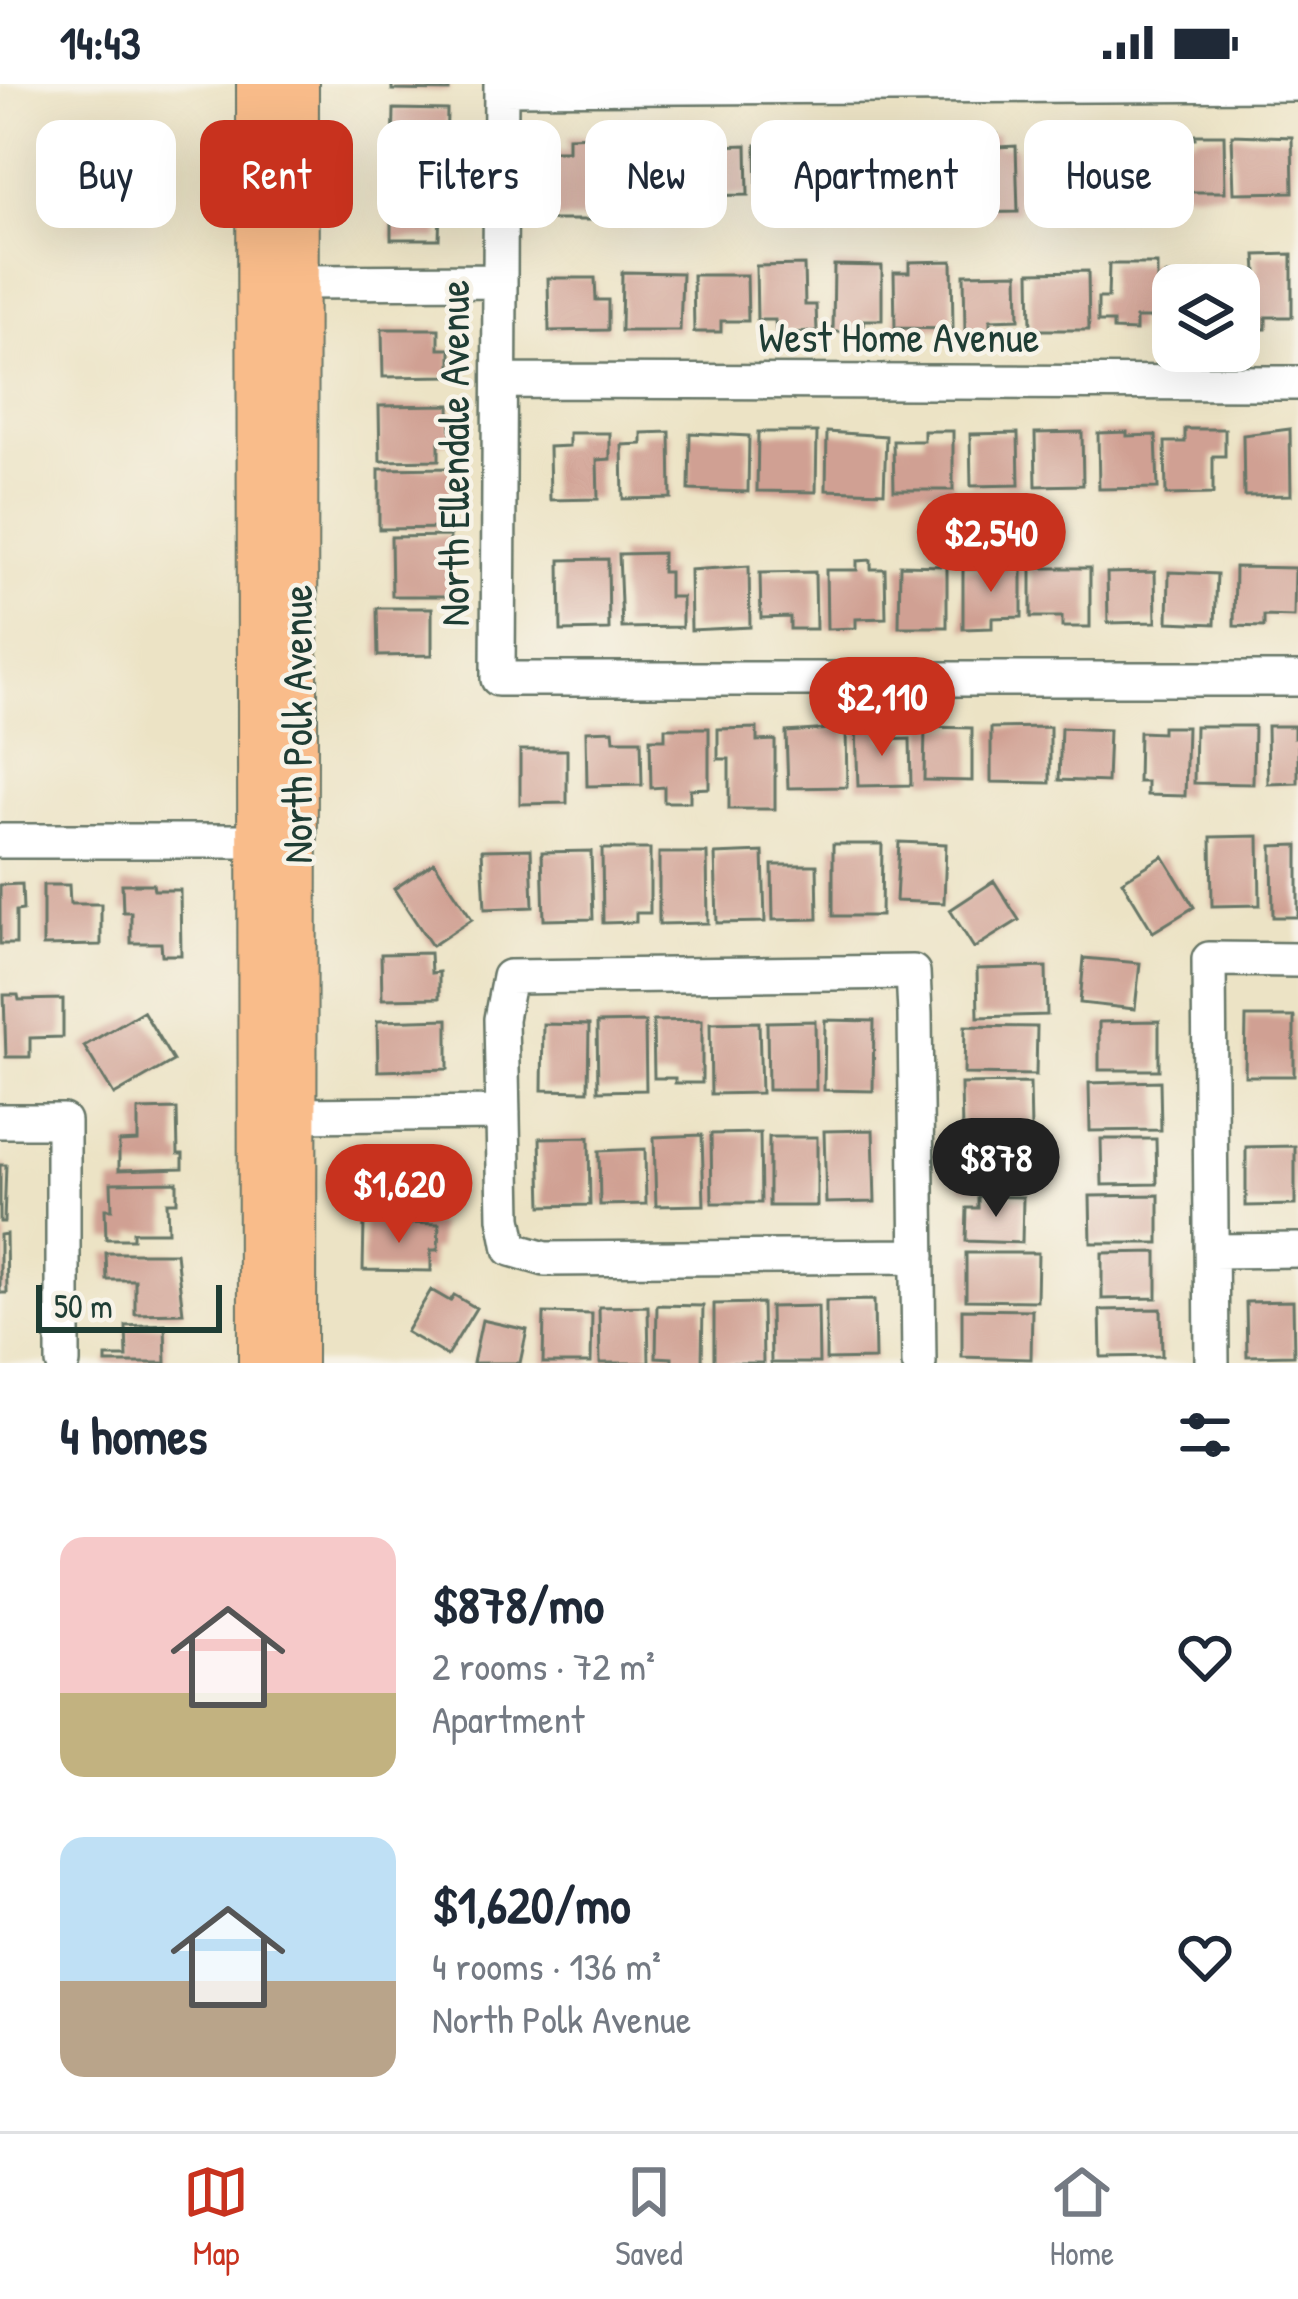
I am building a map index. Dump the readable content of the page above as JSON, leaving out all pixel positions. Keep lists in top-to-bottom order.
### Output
{
  "streets": {
    "main road": ["North Polk Avenue"],
    "street": ["West Home Avenue", "North Ellendale Avenue"]
  },
  "crossings": [
    ["West Home Avenue", "North Ellendale Avenue"]
  ],
  "scale_bar": "50 m",
  "page": {
    "status": "14:43",
    "chip": [
      "Buy",
      "Rent",
      "Filters",
      "New",
      "Apartment",
      "House"
    ],
    "price": [
      "$2,540",
      "$2,110",
      "$878",
      "$1,620"
    ],
    "scale": "50 m",
    "heading": "4 homes",
    "list": [
      {
        "name": "$878/mo",
        "note": "2 rooms · 72 m² · Apartment"
      },
      {
        "name": "$1,620/mo",
        "note": "4 rooms · 136 m² · North Polk Avenue"
      }
    ],
    "tabs": ["Map", "Saved", "Home"]
  }
}
